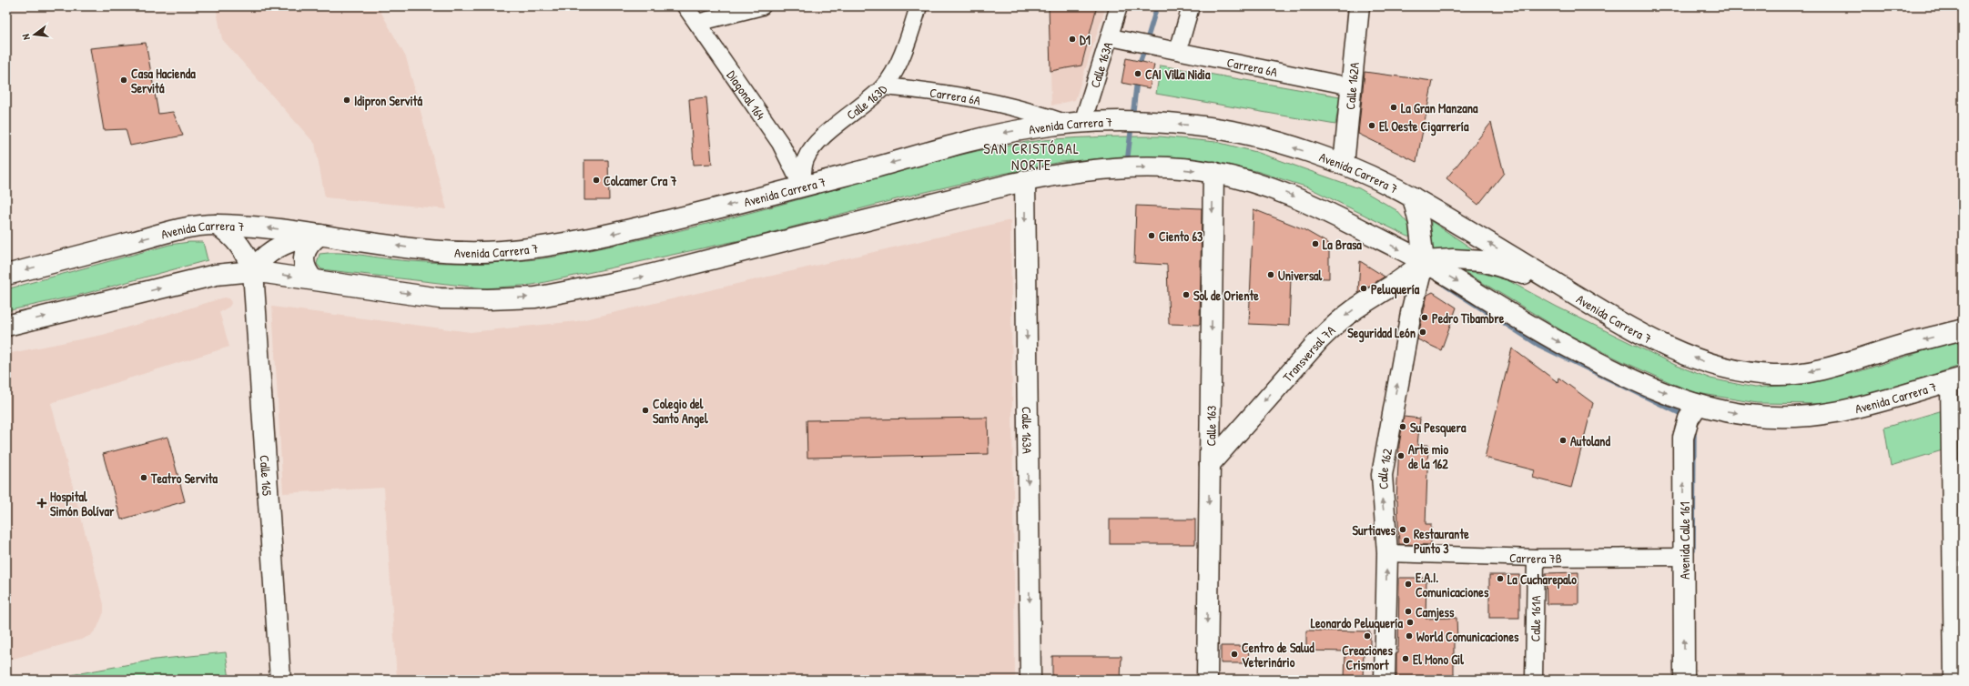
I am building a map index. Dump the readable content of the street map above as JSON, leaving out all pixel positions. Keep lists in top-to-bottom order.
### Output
{
  "streets": {
    "main road": [
      "Calle 163A",
      "Calle 162A",
      "Avenida Carrera 7",
      "Transversal 7A",
      "Calle 163",
      "Calle 162",
      "Calle 165",
      "Avenida Calle 161"
    ],
    "street": [
      "Carrera 6A",
      "Diagonal 164",
      "Calle 163D",
      "Carrera 7B",
      "Calle 161A"
    ]
  },
  "crossings": [
    ["Calle 163A", "Carrera 6A"],
    ["Calle 163A", "Avenida Carrera 7"],
    ["Carrera 6A", "Calle 162A"],
    ["Carrera 6A", "Calle 163D"],
    ["Carrera 6A", "Avenida Carrera 7"],
    ["Calle 162A", "Avenida Carrera 7"],
    ["Diagonal 164", "Calle 163D"],
    ["Diagonal 164", "Avenida Carrera 7"],
    ["Calle 163D", "Avenida Carrera 7"],
    ["Avenida Carrera 7", "Transversal 7A"],
    ["Avenida Carrera 7", "Calle 163"],
    ["Avenida Carrera 7", "Calle 162"],
    ["Avenida Carrera 7", "Calle 165"],
    ["Avenida Carrera 7", "Avenida Calle 161"],
    ["Transversal 7A", "Calle 163"],
    ["Transversal 7A", "Calle 162"],
    ["Calle 162", "Carrera 7B"],
    ["Avenida Calle 161", "Carrera 7B"],
    ["Carrera 7B", "Calle 161A"]
  ],
  "one_way": [
    "Calle 163A",
    "Transversal 7A",
    "Calle 163",
    "Calle 162",
    "Avenida Calle 161"
  ],
  "districts": ["SAN CRISTÓBAL NORTE"],
  "places": {
    "other": [
      "D1",
      "CAI Villa Nidia",
      "Casa Hacienda Servitá",
      "Idipron Servitá",
      "La Gran Manzana",
      "El Oeste Cigarrería",
      "Colcamer Cra 7",
      "Ciento 63",
      "La Brasa",
      "Universal",
      "Peluquería",
      "Sol de Oriente",
      "Pedro Tibambre",
      "Seguridad León",
      "Colegio del Santo Angel",
      "Su Pesquera",
      "Autoland",
      "Arte mio de la 162",
      "Teatro Servita",
      "Surtiaves",
      "Restaurante Punto 3",
      "La Cucharepalo",
      "E.A.I. Comunicaciones",
      "Camjess",
      "Leonardo Peluquería",
      "Creaciones Crismort",
      "World Comunicaciones",
      "Centro de Salud Veterinário",
      "El Mono Gil"
    ],
    "health": ["Hospital Simón Bolívar"]
  },
  "north": "left"
}
